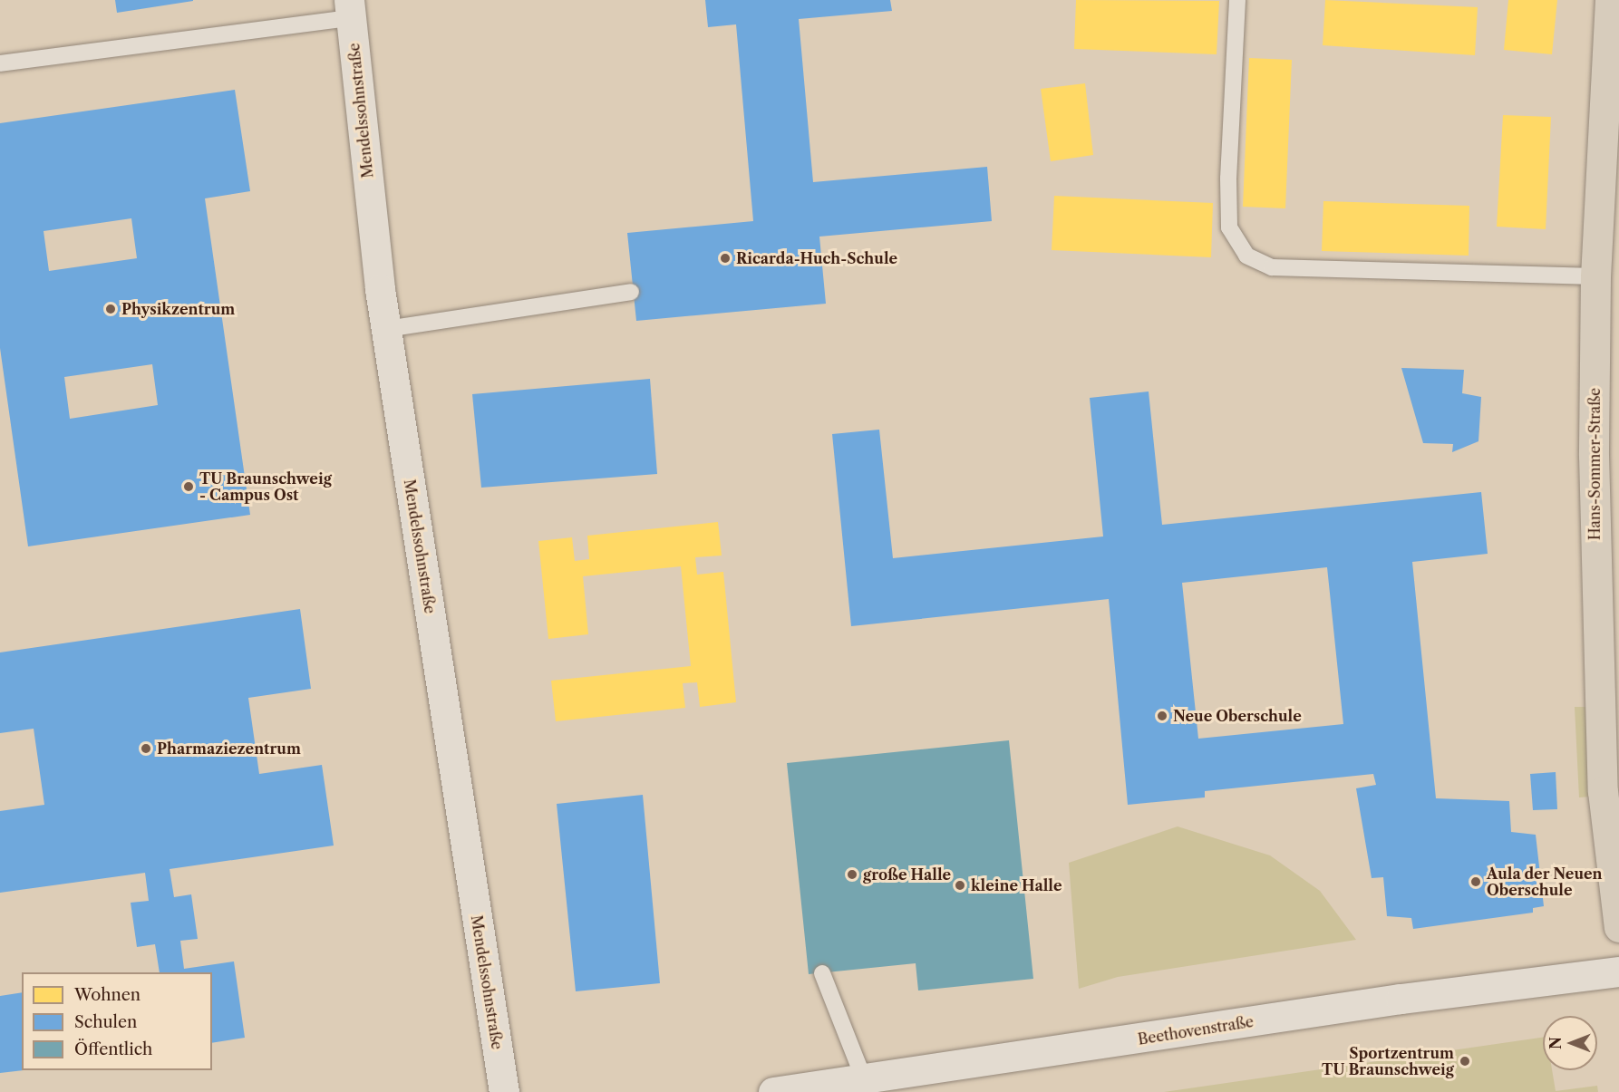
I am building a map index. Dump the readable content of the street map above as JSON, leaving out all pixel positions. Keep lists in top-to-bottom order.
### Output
{
  "streets": {
    "main road": ["Hans-Sommer-Straße"],
    "street": ["Mendelssohnstraße", "Beethovenstraße"]
  },
  "places": [
    "Ricarda-Huch-Schule",
    "Physikzentrum",
    "TU Braunschweig - Campus Ost",
    "Neue Oberschule",
    "Pharmaziezentrum",
    "große Halle",
    "Aula der Neuen Oberschule",
    "kleine Halle",
    "Sportzentrum TU Braunschweig"
  ],
  "legend": ["Wohnen", "Schulen", "Öffentlich"],
  "north": "left"
}
